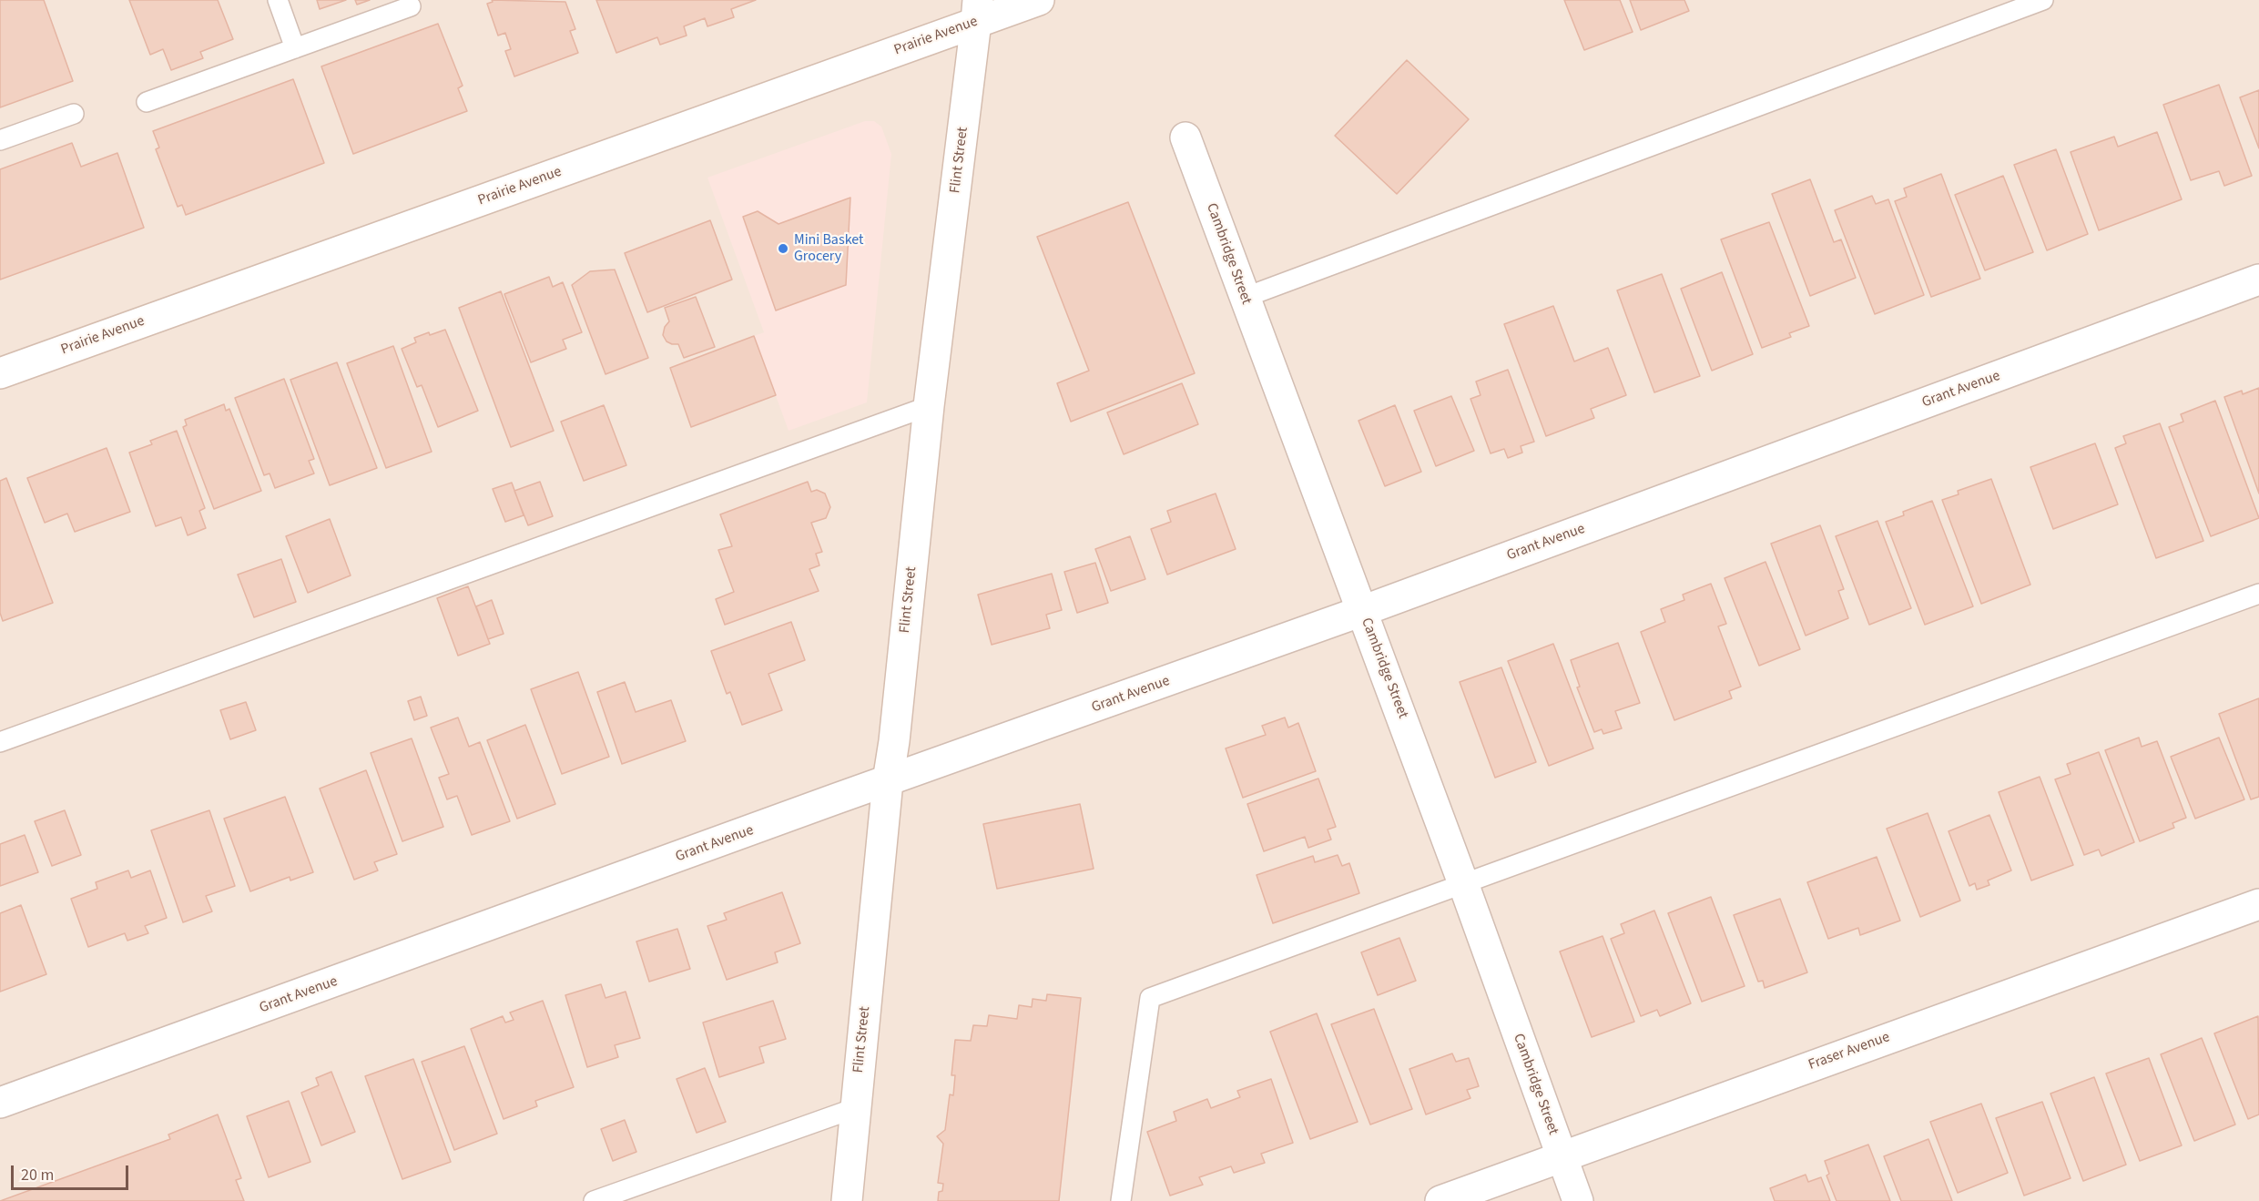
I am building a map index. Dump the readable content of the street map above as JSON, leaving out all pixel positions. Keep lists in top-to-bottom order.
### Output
{
  "streets": {
    "street": [
      "Prairie Avenue",
      "Flint Street",
      "Cambridge Street",
      "Grant Avenue",
      "Fraser Avenue"
    ]
  },
  "crossings": [
    ["Prairie Avenue", "Flint Street"],
    ["Flint Street", "Grant Avenue"],
    ["Cambridge Street", "Grant Avenue"],
    ["Cambridge Street", "Fraser Avenue"]
  ],
  "places": ["Mini Basket Grocery"],
  "scale_bar": "20 m"
}
